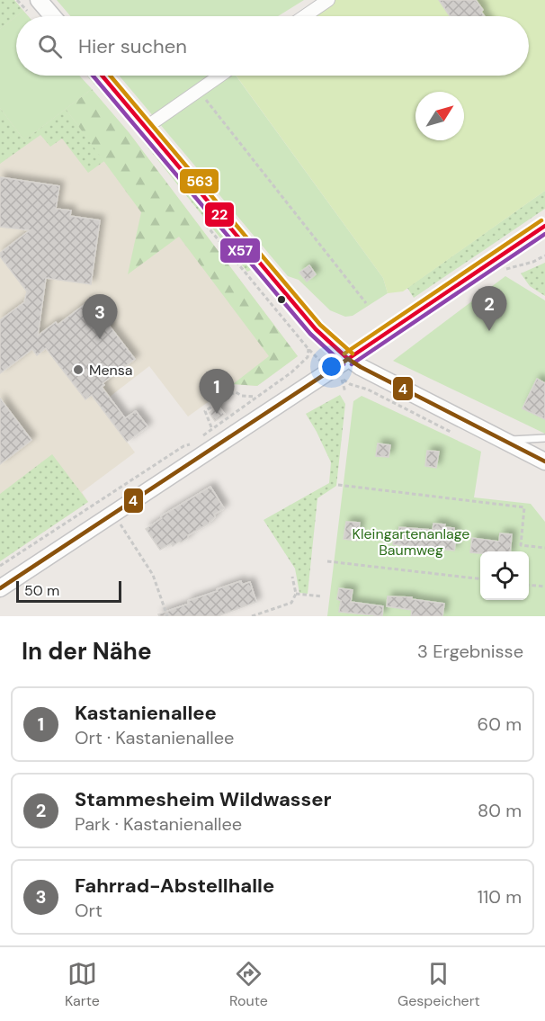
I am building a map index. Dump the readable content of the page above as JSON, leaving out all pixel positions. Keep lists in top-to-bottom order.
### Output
{
  "parks": ["Kleingartenanlage Baumweg"],
  "places": ["Mensa"],
  "lines": [
    "transit line 22",
    "transit line X57",
    "transit line 563",
    "transit line 4"
  ],
  "scale_bar": "50 m",
  "north": "top right",
  "page": {
    "search": "Hier suchen",
    "pins": ["2", "3", "1"],
    "scale": "50 m",
    "heading": ["In der Nähe", "3 Ergebnisse"],
    "list": [
      {
        "mark": "1",
        "name": "Kastanienallee",
        "note": "Ort · Kastanienallee",
        "value": "60 m"
      },
      {
        "mark": "2",
        "name": "Stammesheim Wildwasser",
        "note": "Park · Kastanienallee",
        "value": "80 m"
      },
      {
        "mark": "3",
        "name": "Fahrrad-Abstellhalle",
        "note": "Ort",
        "value": "110 m"
      }
    ],
    "nav": ["Karte", "Route", "Gespeichert"]
  }
}
